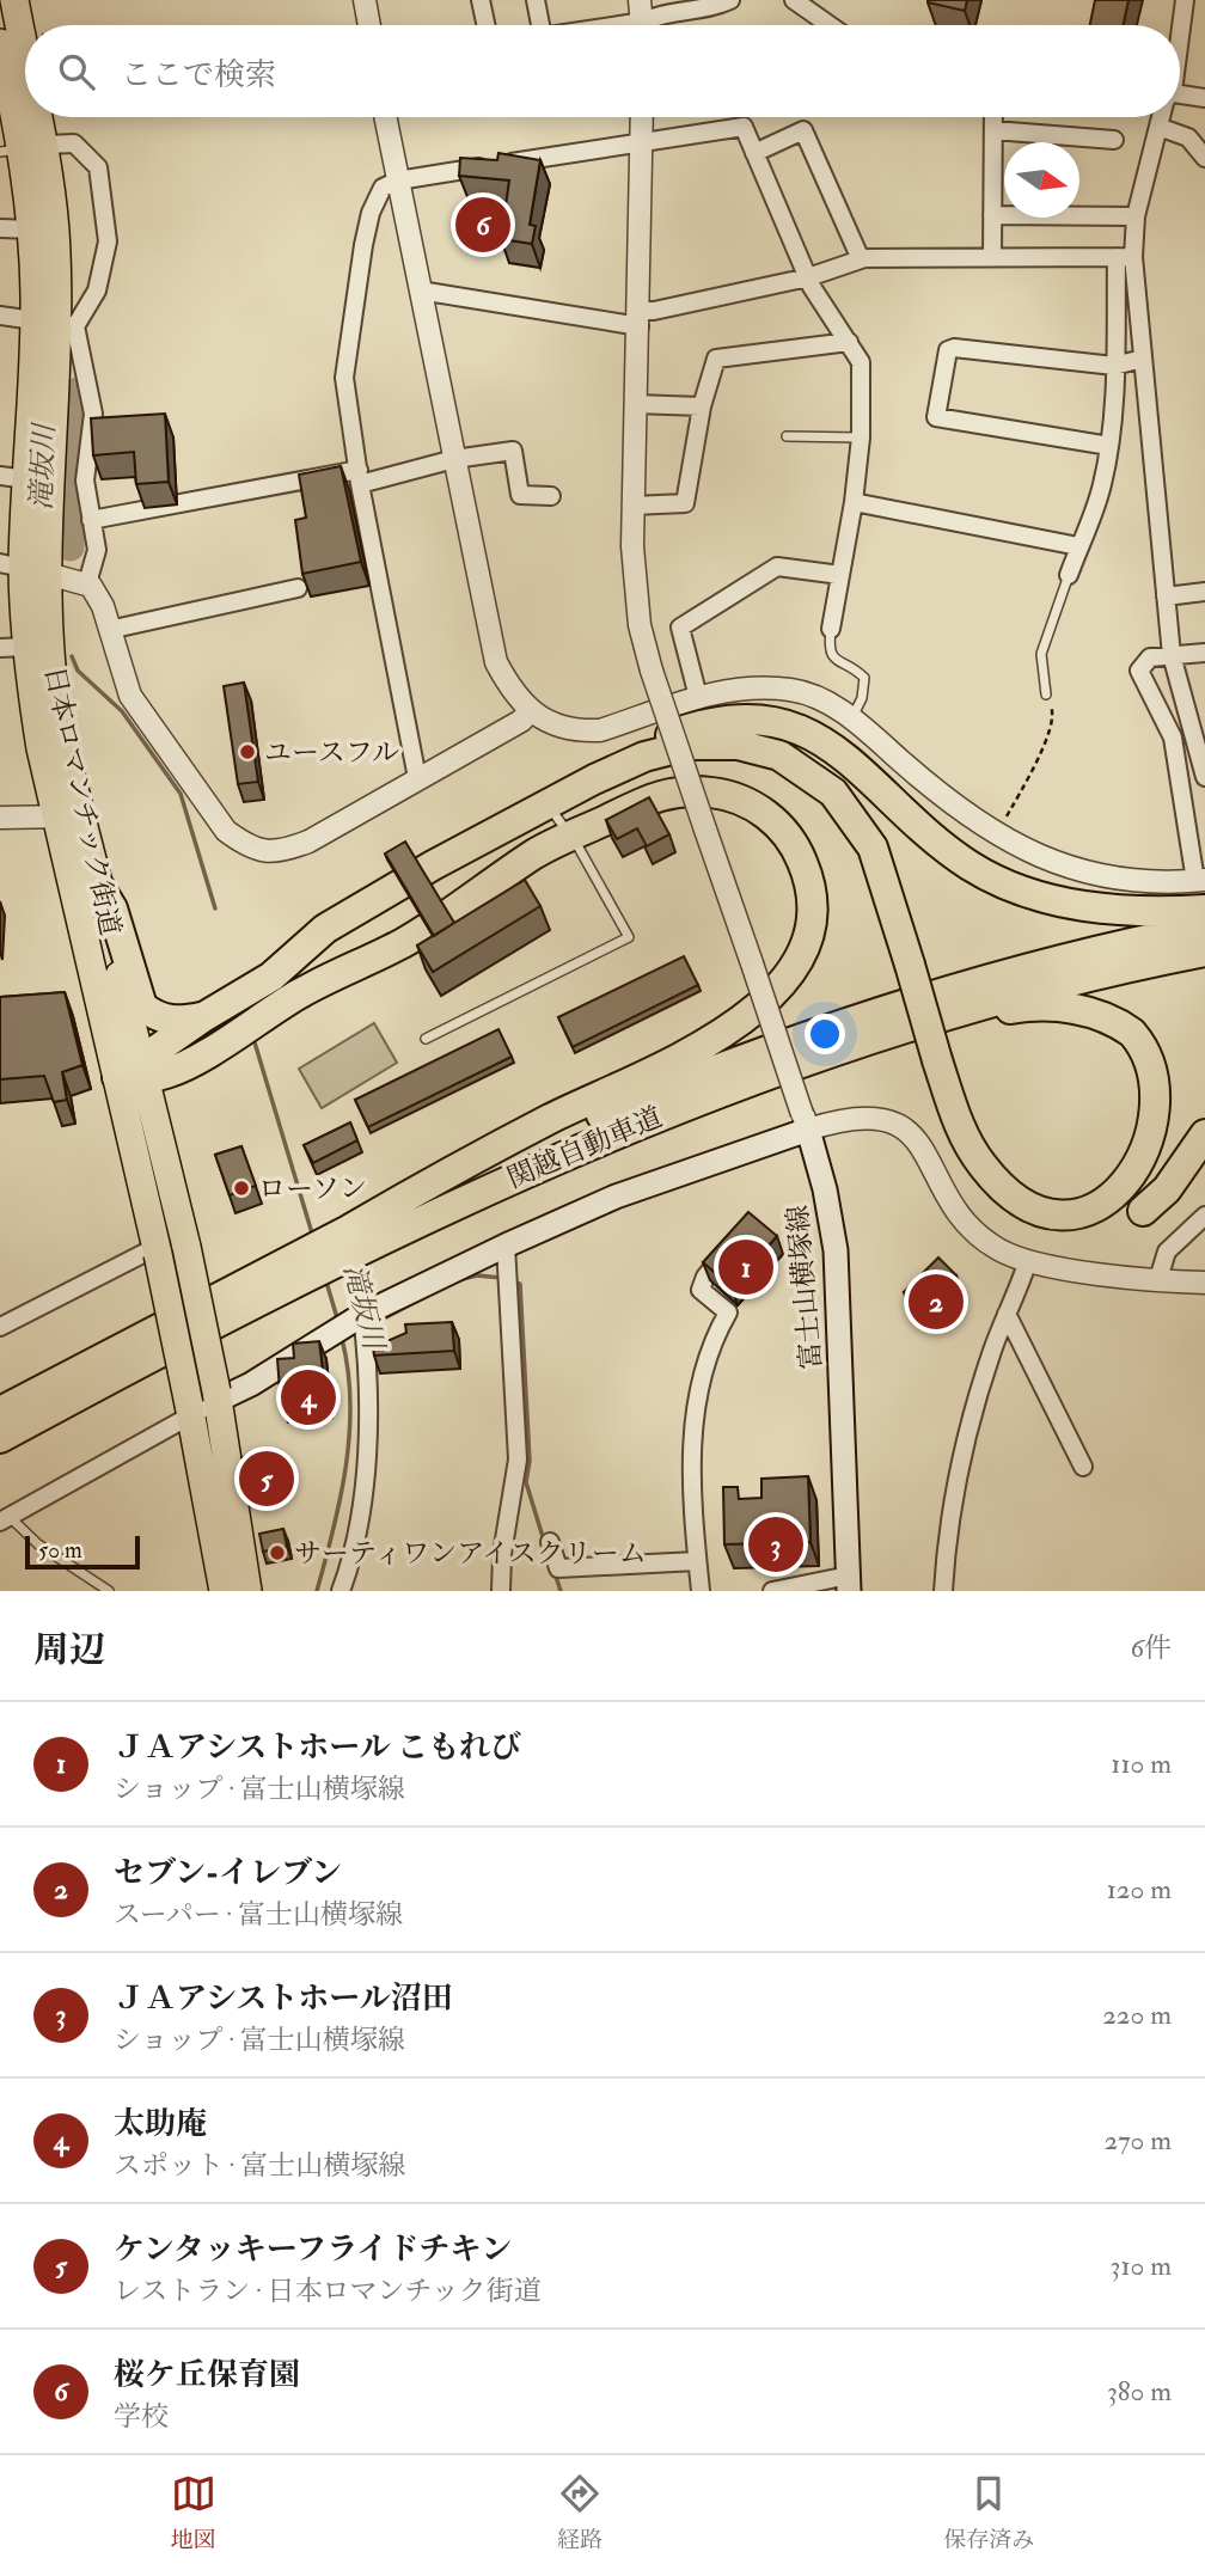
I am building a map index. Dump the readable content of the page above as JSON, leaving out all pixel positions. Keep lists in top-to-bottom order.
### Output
{
  "streets": {
    "highway": ["日本ロマンチック街道", "関越自動車道"],
    "main road": ["富士山横塚線"]
  },
  "water": ["滝坂川"],
  "places": ["ユースフル", "ローソン", "サーティワンアイスクリーム"],
  "scale_bar": "50 m",
  "north": "right",
  "page": {
    "search": "ここで検索",
    "pins": [
      "6",
      "1",
      "2",
      "4",
      "5",
      "3"
    ],
    "scale": "50 m",
    "heading": ["周辺", "6件"],
    "list": [
      {
        "mark": "1",
        "name": "ＪＡアシストホール こもれび",
        "note": "ショップ · 富士山横塚線",
        "value": "110 m"
      },
      {
        "mark": "2",
        "name": "セブン-イレブン",
        "note": "スーパー · 富士山横塚線",
        "value": "120 m"
      },
      {
        "mark": "3",
        "name": "ＪＡアシストホール沼田",
        "note": "ショップ · 富士山横塚線",
        "value": "220 m"
      },
      {
        "mark": "4",
        "name": "太助庵",
        "note": "スポット · 富士山横塚線",
        "value": "270 m"
      },
      {
        "mark": "5",
        "name": "ケンタッキーフライドチキン",
        "note": "レストラン · 日本ロマンチック街道",
        "value": "310 m"
      },
      {
        "mark": "6",
        "name": "桜ケ丘保育園",
        "note": "学校",
        "value": "380 m"
      }
    ],
    "nav": ["地図", "経路", "保存済み"]
  }
}
